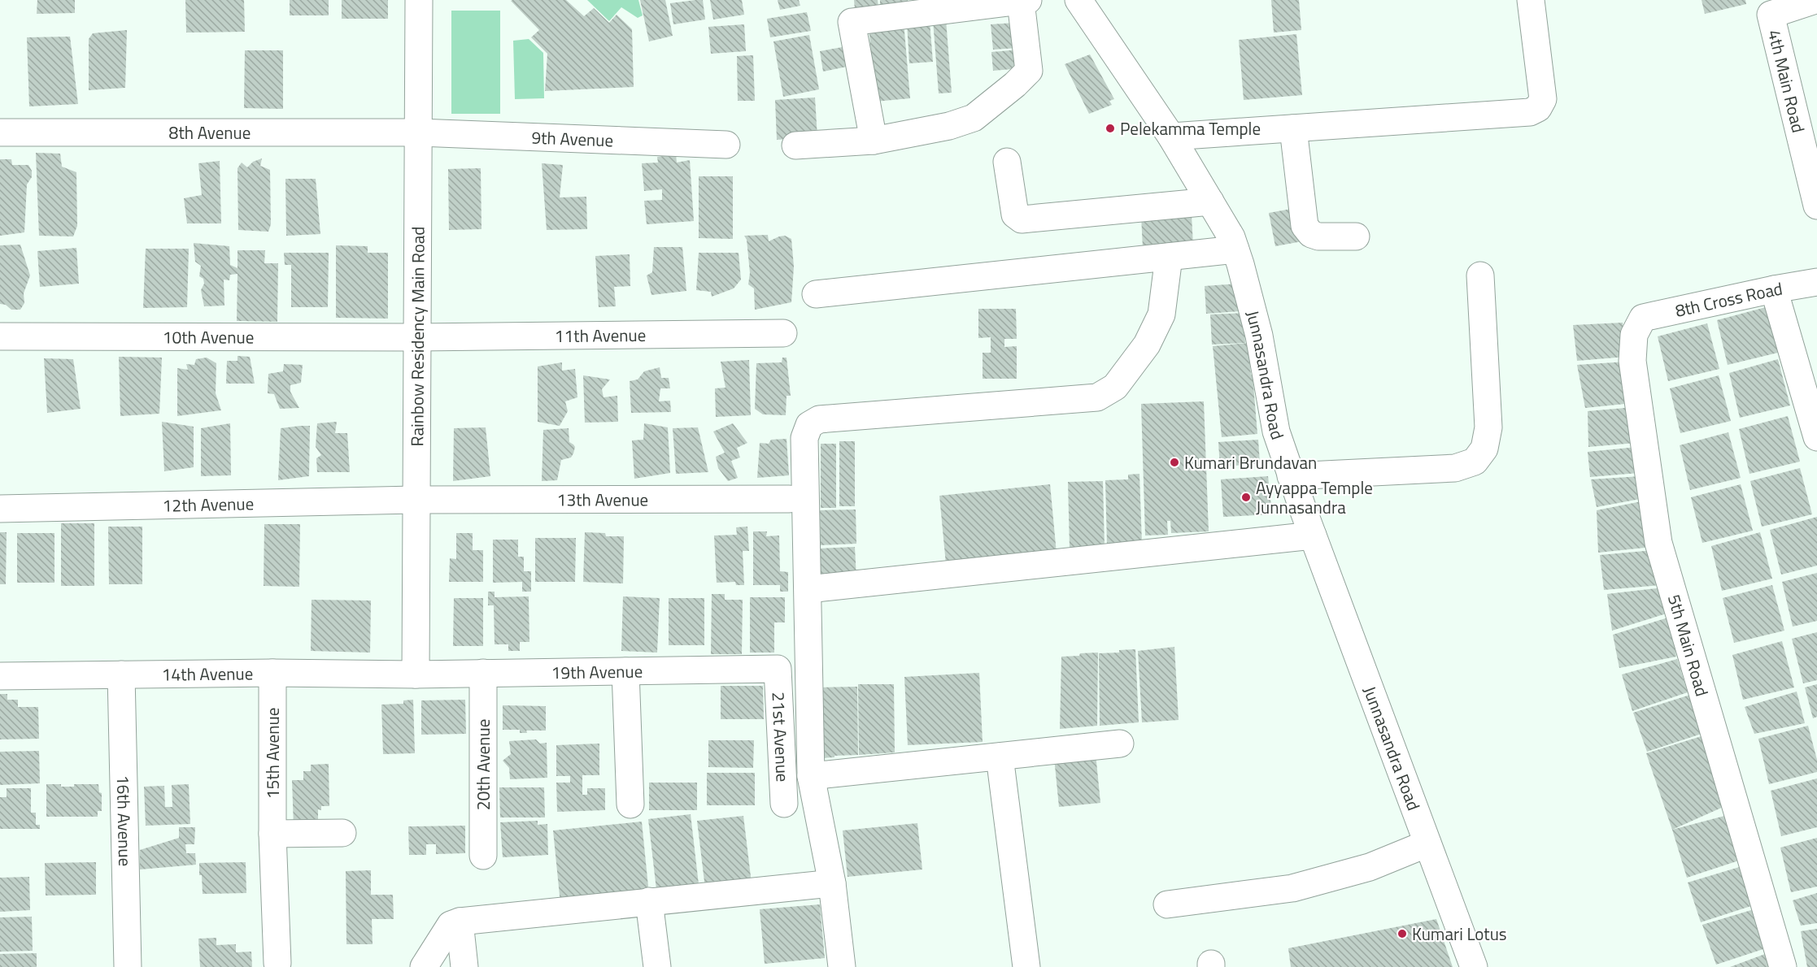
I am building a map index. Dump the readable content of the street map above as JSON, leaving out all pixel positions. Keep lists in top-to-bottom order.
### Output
{
  "streets": {
    "street": [
      "4th Main Road",
      "8th Avenue",
      "9th Avenue",
      "8th Cross Road",
      "11th Avenue",
      "10th Avenue",
      "Rainbow Residency Main Road",
      "Junnasandra Road",
      "13th Avenue",
      "12th Avenue",
      "5th Main Road",
      "19th Avenue",
      "14th Avenue",
      "21st Avenue",
      "15th Avenue",
      "20th Avenue",
      "16th Avenue"
    ]
  },
  "crossings": [
    ["8th Avenue", "9th Avenue"],
    ["8th Avenue", "Rainbow Residency Main Road"],
    ["9th Avenue", "Rainbow Residency Main Road"],
    ["8th Cross Road", "5th Main Road"],
    ["11th Avenue", "10th Avenue"],
    ["11th Avenue", "Rainbow Residency Main Road"],
    ["10th Avenue", "Rainbow Residency Main Road"],
    ["Rainbow Residency Main Road", "13th Avenue"],
    ["Rainbow Residency Main Road", "12th Avenue"],
    ["Rainbow Residency Main Road", "19th Avenue"],
    ["Rainbow Residency Main Road", "14th Avenue"],
    ["13th Avenue", "12th Avenue"],
    ["19th Avenue", "14th Avenue"],
    ["19th Avenue", "21st Avenue"],
    ["19th Avenue", "20th Avenue"],
    ["14th Avenue", "15th Avenue"],
    ["14th Avenue", "16th Avenue"]
  ],
  "places": [
    "Pelekamma Temple",
    "Kumari Brundavan",
    "Ayyappa Temple Junnasandra",
    "Kumari Lotus"
  ]
}
